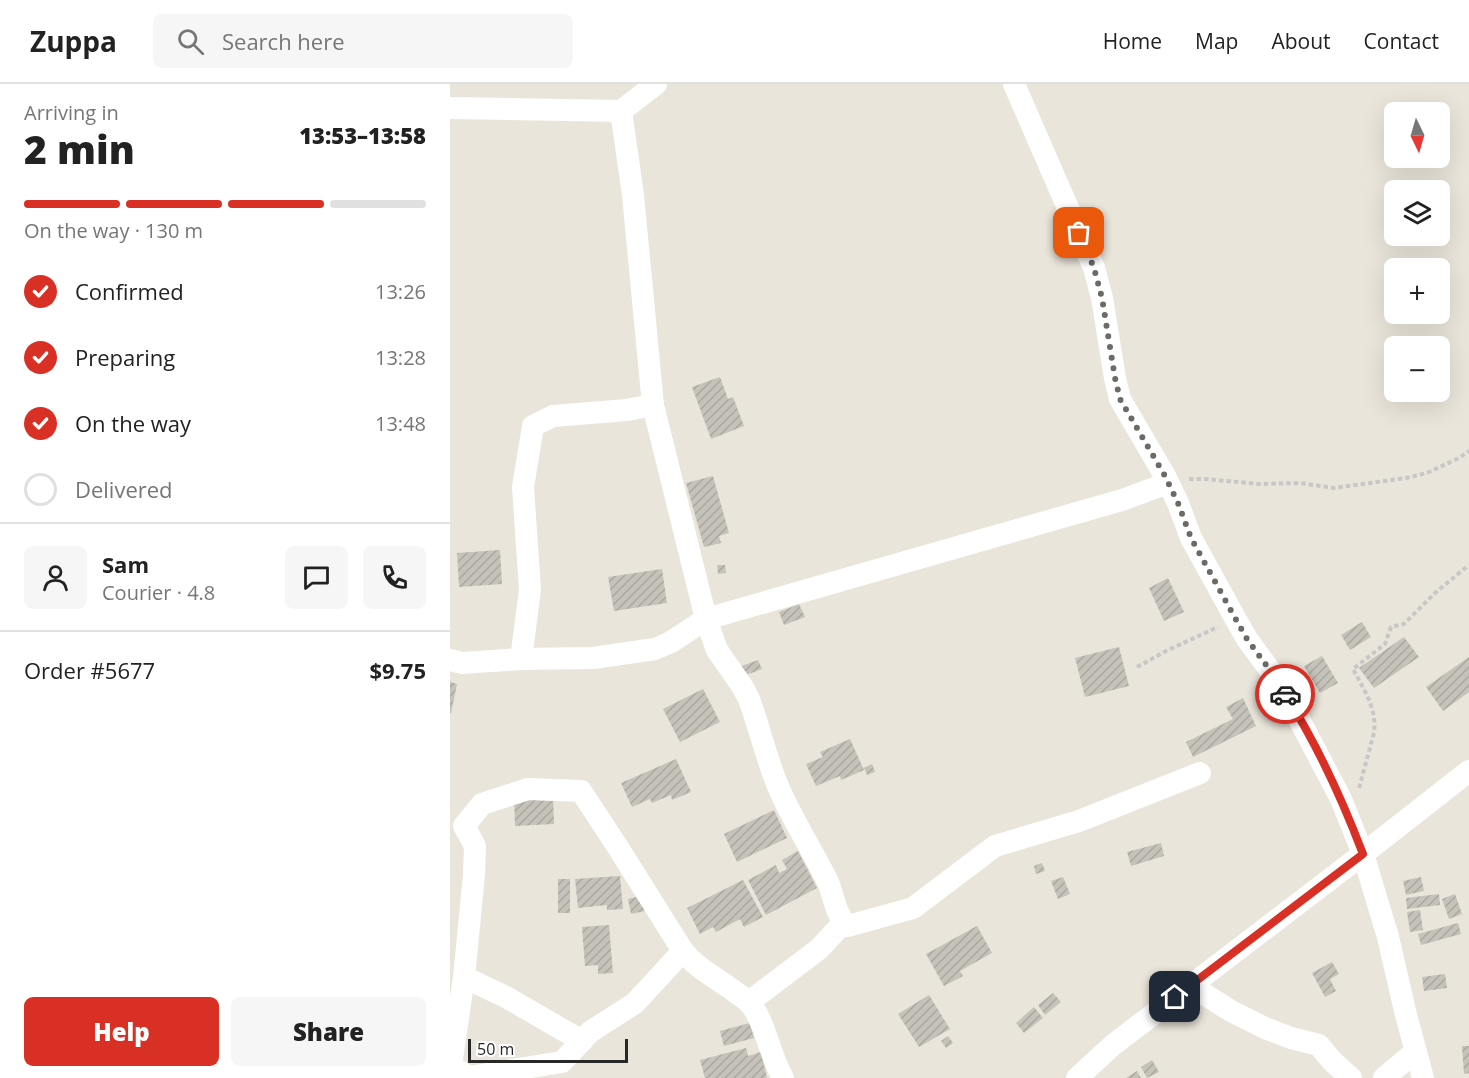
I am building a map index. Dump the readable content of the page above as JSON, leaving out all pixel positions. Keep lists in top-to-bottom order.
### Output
{
  "scale_bar": "50 m",
  "north": "bottom",
  "page": {
    "header": "Zuppa",
    "search": "Search here",
    "nav": [
      "Home",
      "Map",
      "About",
      "Contact"
    ],
    "heading": ["2 min", "Arriving in", "13:53–13:58"],
    "panel": [
      "Sam",
      "Courier · 4.8",
      "Order #5677",
      "$9.75"
    ],
    "map_buttons": ["+", "−"],
    "bar": "On the way · 130 m",
    "list": [
      ["Confirmed", "13:26"],
      ["Preparing", "13:28"],
      ["On the way", "13:48"],
      "Delivered"
    ],
    "buttons": ["Help", "Share"],
    "scale": "50 m"
  }
}
